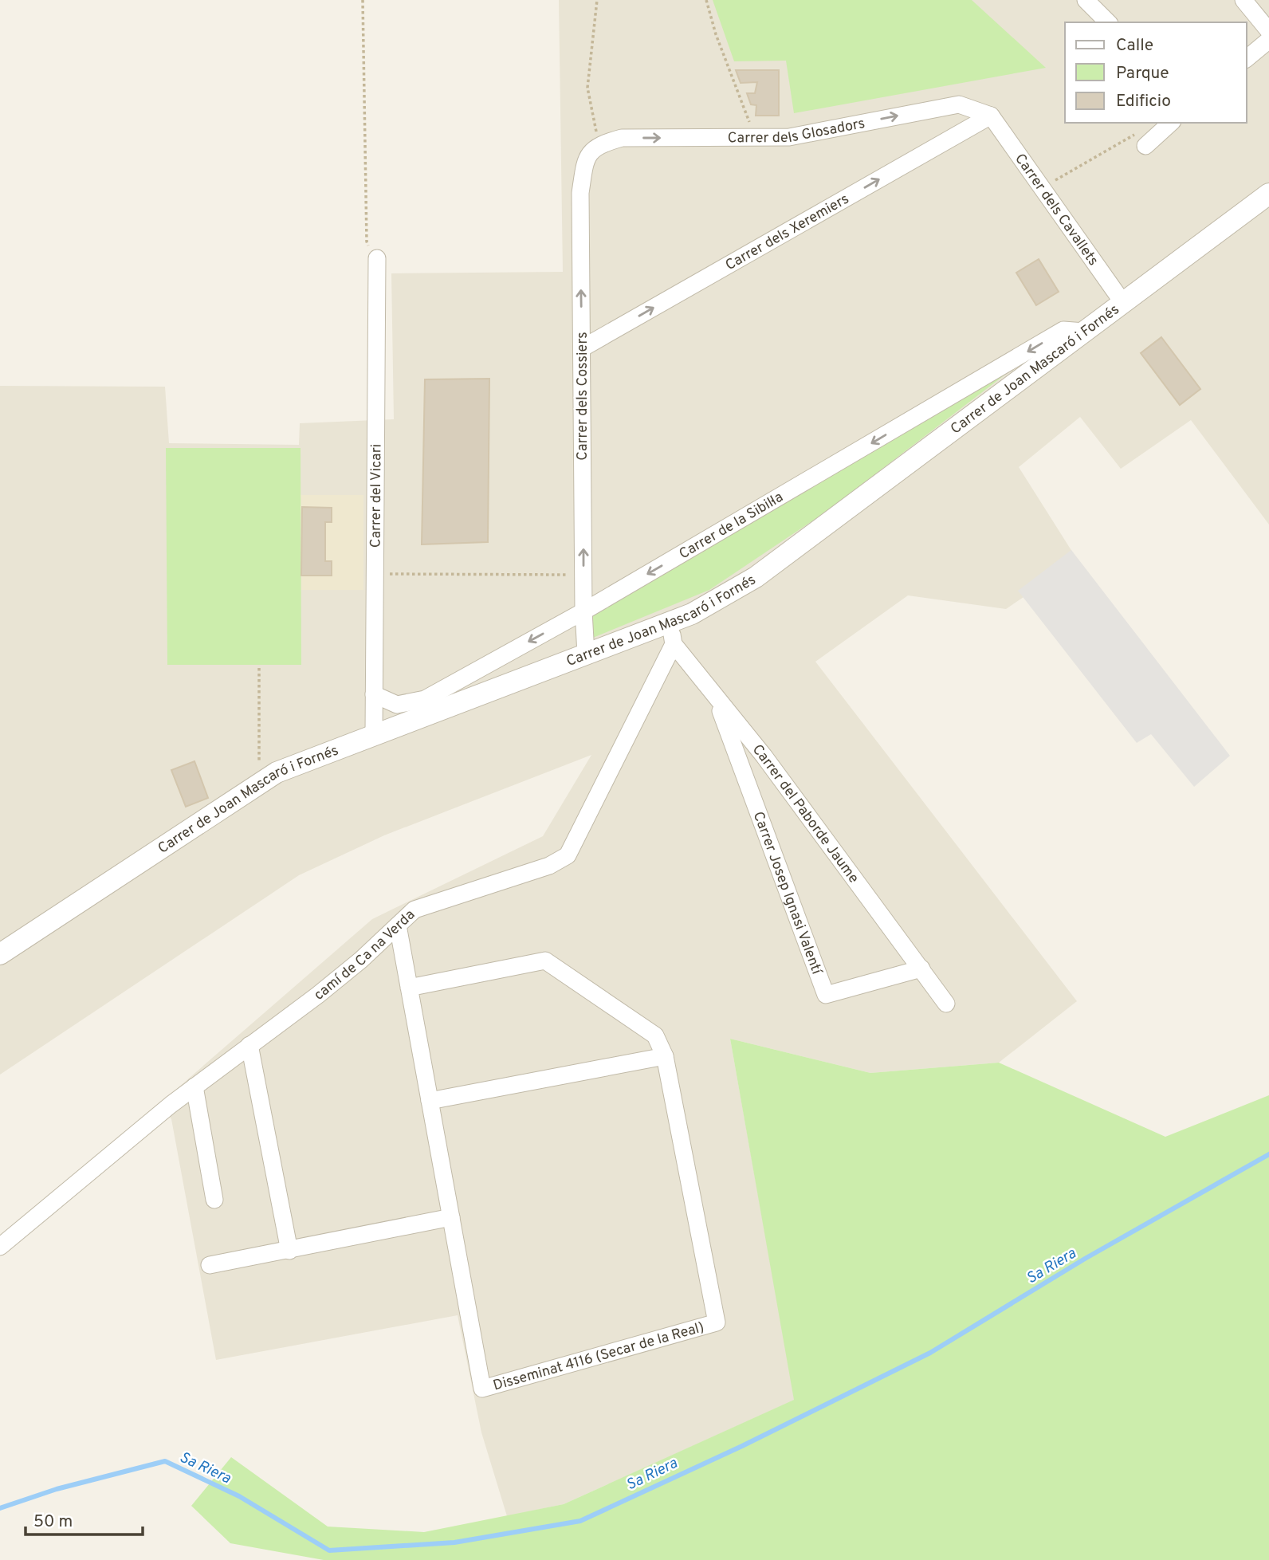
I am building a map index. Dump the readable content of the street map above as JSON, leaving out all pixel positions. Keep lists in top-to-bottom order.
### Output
{
  "streets": {
    "street": [
      "Carrer dels Glosadors",
      "Carrer dels Cavallets",
      "Carrer dels Xeremiers",
      "Carrer de Joan Mascaró i Fornés",
      "Carrer dels Cossiers",
      "Carrer del Vicari",
      "Carrer de la Sibil·la",
      "Carrer del Paborde Jaume",
      "Carrer Josep Ignasi Valentí",
      "camí de Ca na Verda",
      "Disseminat 4116 (Secar de la Real)"
    ]
  },
  "crossings": [
    ["Carrer dels Glosadors", "Carrer dels Cavallets"],
    ["Carrer dels Glosadors", "Carrer dels Xeremiers"],
    ["Carrer dels Glosadors", "Carrer dels Cossiers"],
    ["Carrer dels Cavallets", "Carrer dels Xeremiers"],
    ["Carrer dels Cavallets", "Carrer de Joan Mascaró i Fornés"],
    ["Carrer dels Xeremiers", "Carrer dels Cossiers"],
    ["Carrer de Joan Mascaró i Fornés", "Carrer dels Cossiers"],
    ["Carrer de Joan Mascaró i Fornés", "Carrer del Vicari"],
    ["Carrer de Joan Mascaró i Fornés", "Carrer de la Sibil·la"],
    ["Carrer de Joan Mascaró i Fornés", "Carrer del Paborde Jaume"],
    ["Carrer dels Cossiers", "Carrer de la Sibil·la"],
    ["Carrer del Vicari", "Carrer de la Sibil·la"],
    ["Carrer del Paborde Jaume", "Carrer Josep Ignasi Valentí"],
    ["Carrer del Paborde Jaume", "camí de Ca na Verda"],
    ["camí de Ca na Verda", "Disseminat 4116 (Secar de la Real)"]
  ],
  "one_way": [
    "Carrer dels Glosadors",
    "Carrer dels Xeremiers",
    "Carrer dels Cossiers",
    "Carrer de la Sibil·la"
  ],
  "water": ["Sa Riera"],
  "legend": ["Calle", "Parque", "Edificio"],
  "scale_bar": "50 m"
}
